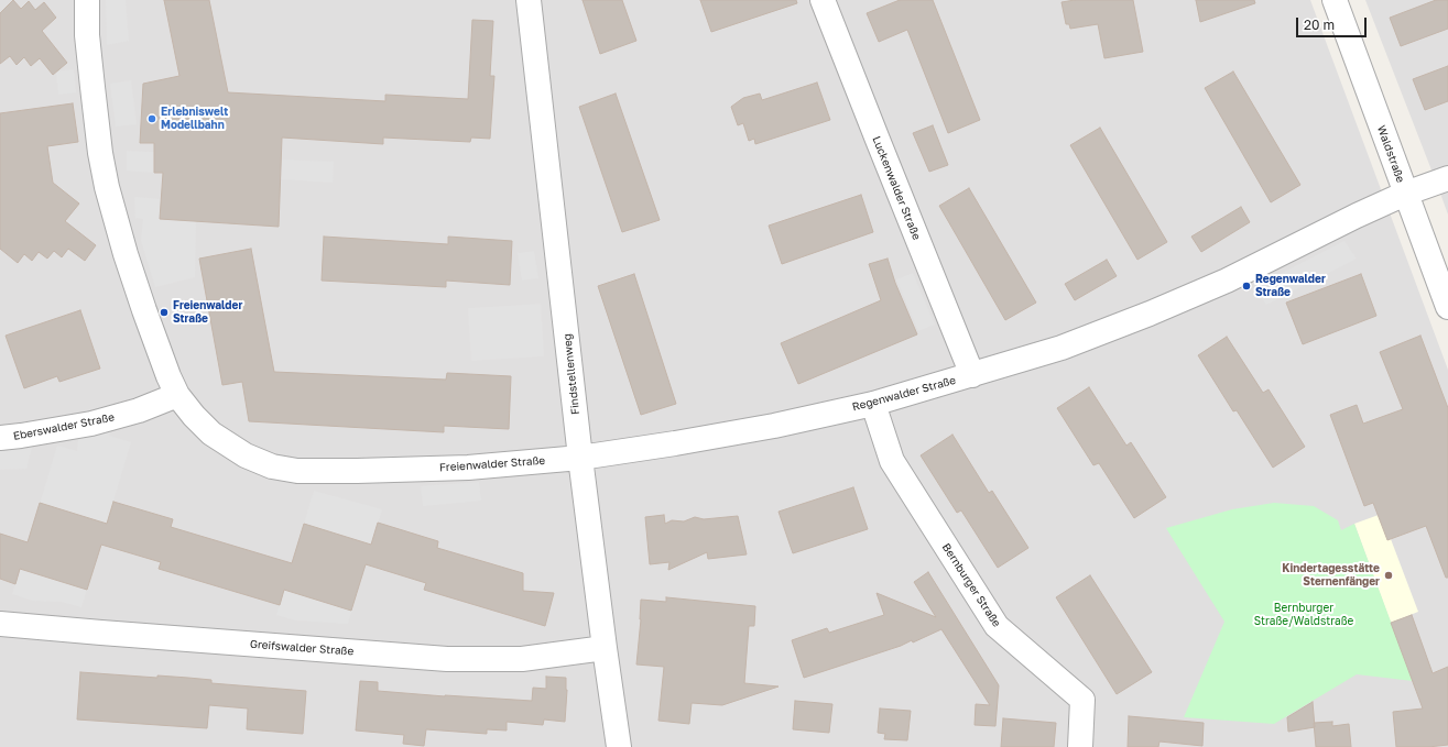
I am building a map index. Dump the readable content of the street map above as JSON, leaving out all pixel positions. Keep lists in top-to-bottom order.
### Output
{
  "streets": {
    "street": [
      "Waldstraße",
      "Luckenwalder Straße",
      "Findstellenweg",
      "Regenwalder Straße",
      "Eberswalder Straße",
      "Freienwalder Straße",
      "Bernburger Straße",
      "Greifswalder Straße"
    ]
  },
  "crossings": [
    ["Waldstraße", "Regenwalder Straße"],
    ["Luckenwalder Straße", "Regenwalder Straße"],
    ["Findstellenweg", "Regenwalder Straße"],
    ["Findstellenweg", "Freienwalder Straße"],
    ["Findstellenweg", "Greifswalder Straße"],
    ["Regenwalder Straße", "Freienwalder Straße"],
    ["Regenwalder Straße", "Bernburger Straße"],
    ["Eberswalder Straße", "Freienwalder Straße"]
  ],
  "parks": ["Bernburger Straße/Waldstraße"],
  "places": [
    "Erlebniswelt Modellbahn",
    "Regenwalder Straße",
    "Freienwalder Straße",
    "Kindertagesstätte Sternenfänger"
  ],
  "scale_bar": "20 m"
}
